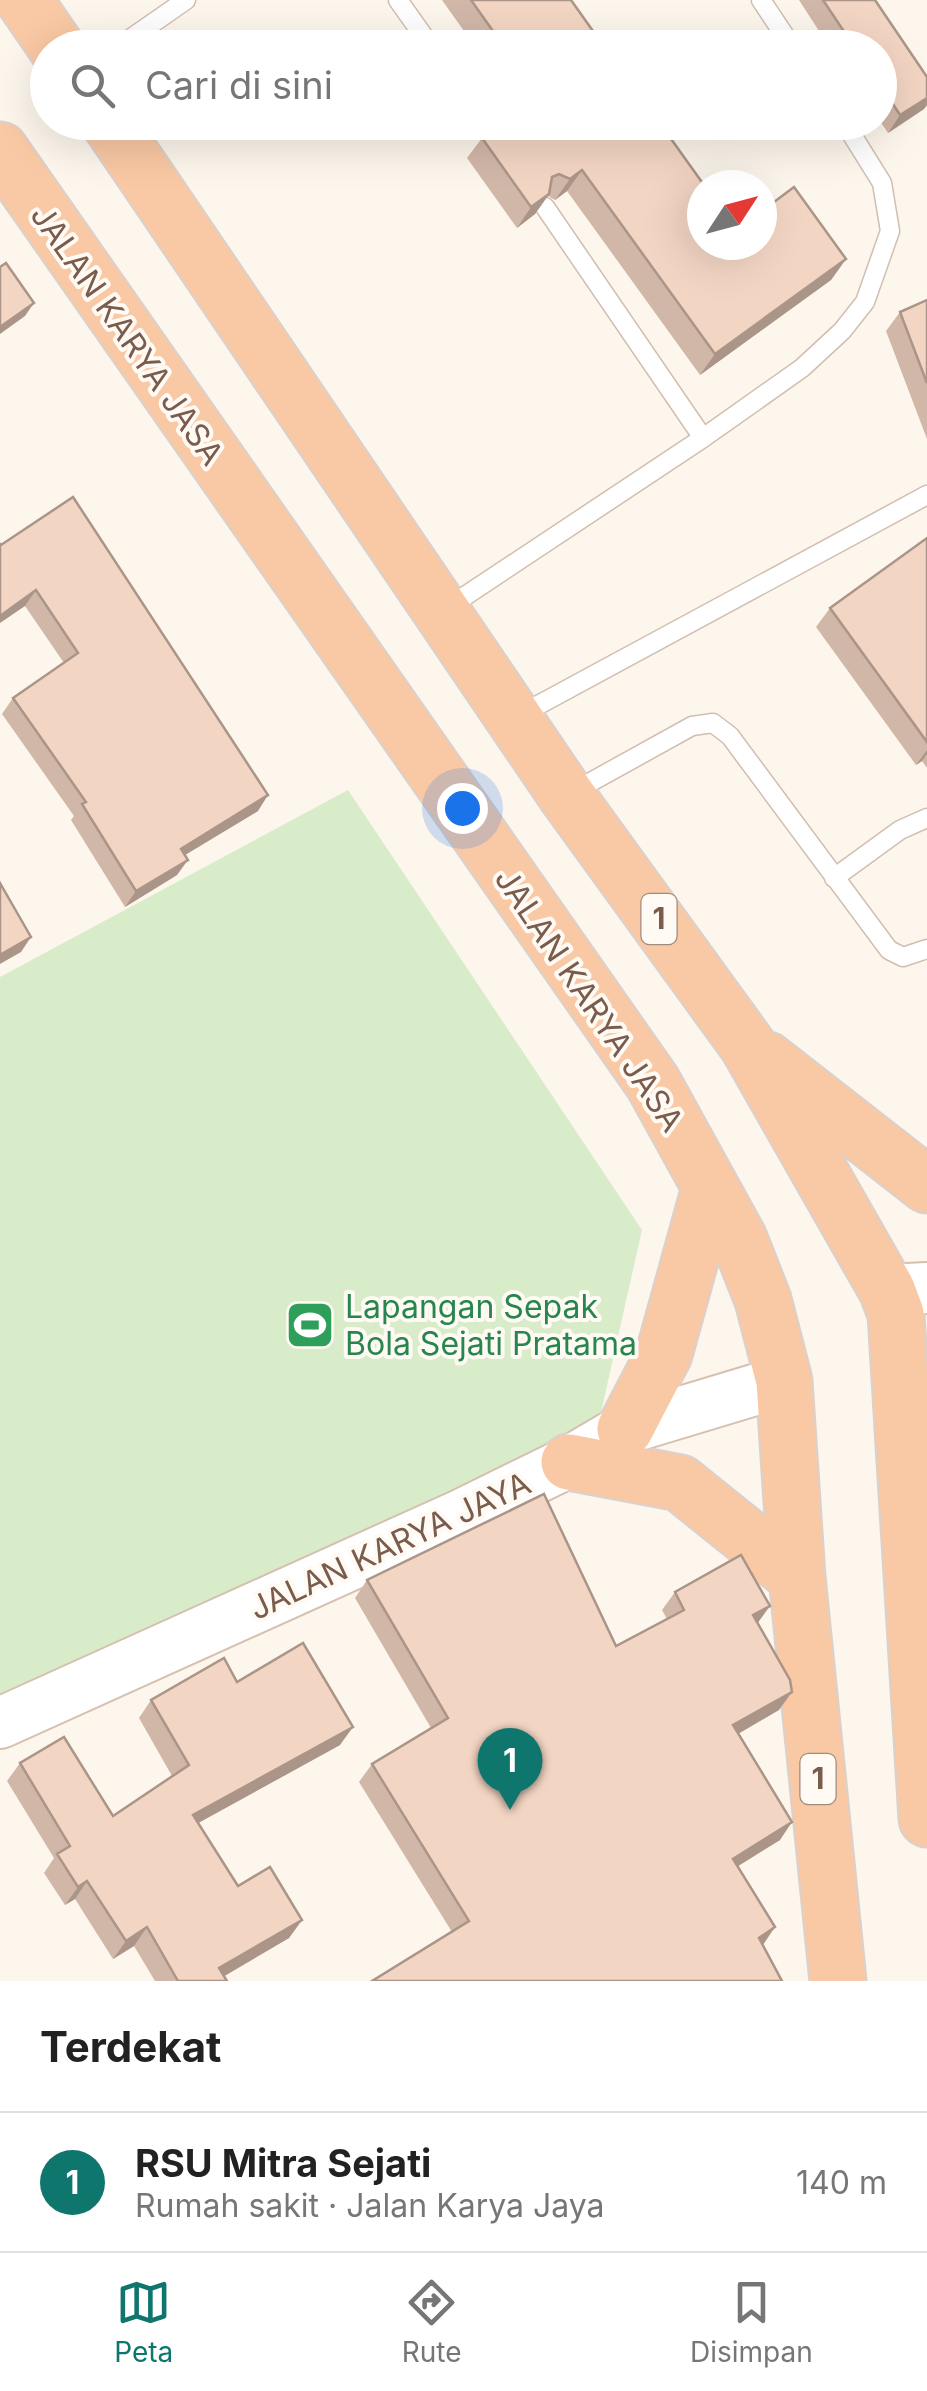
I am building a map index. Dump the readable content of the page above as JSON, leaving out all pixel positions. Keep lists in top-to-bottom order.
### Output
{
  "streets": {
    "highway": ["JALAN KARYA JASA", "1"],
    "main road": ["JALAN KARYA JAYA"]
  },
  "crossings": [
    ["JALAN KARYA JASA", "JALAN KARYA JAYA"]
  ],
  "places": {
    "sports": ["Lapangan Sepak Bola Sejati Pratama"]
  },
  "north": "top right",
  "page": {
    "search": "Cari di sini",
    "pins": "1",
    "heading": "Terdekat",
    "list": [
      {
        "mark": "1",
        "name": "RSU Mitra Sejati",
        "note": "Rumah sakit · Jalan Karya Jaya",
        "value": "140 m"
      }
    ],
    "nav": ["Peta", "Rute", "Disimpan"]
  }
}
